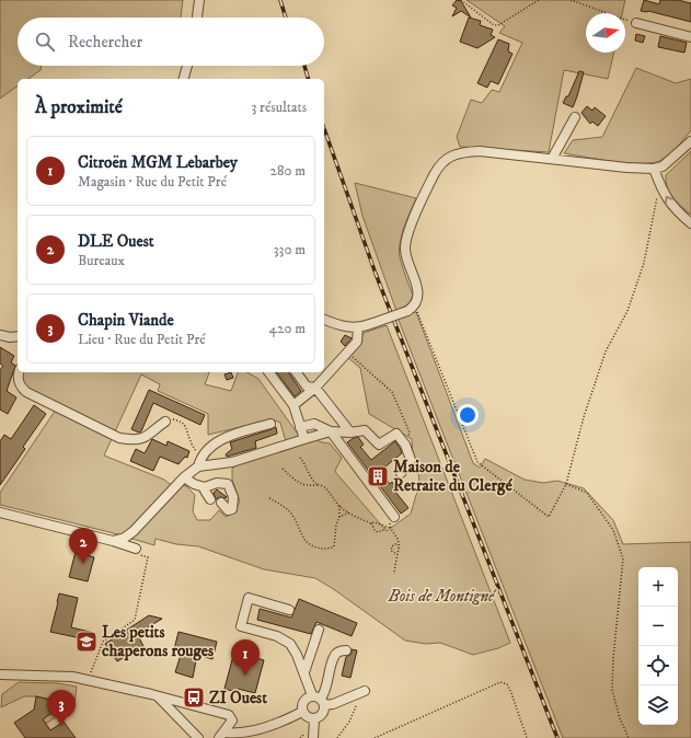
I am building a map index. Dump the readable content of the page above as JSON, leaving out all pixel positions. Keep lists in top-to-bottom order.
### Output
{
  "parks": ["Bois de Montigné"],
  "places": {
    "building": ["Maison de Retraite du Clergé"],
    "school or university": ["Les petits chaperons rouges"],
    "bus stop": ["ZI Ouest"]
  },
  "north": "right",
  "page": {
    "search": "Rechercher",
    "heading": ["À proximité", "3 résultats"],
    "list": [
      {
        "mark": "1",
        "name": "Citroën MGM Lebarbey",
        "note": "Magasin · Rue du Petit Pré",
        "value": "280 m"
      },
      {
        "mark": "2",
        "name": "DLE Ouest",
        "note": "Bureaux",
        "value": "330 m"
      },
      {
        "mark": "3",
        "name": "Chapin Viande",
        "note": "Lieu · Rue du Petit Pré",
        "value": "420 m"
      }
    ],
    "pins": ["2", "1", "3"],
    "map_buttons": ["+", "−"]
  }
}
